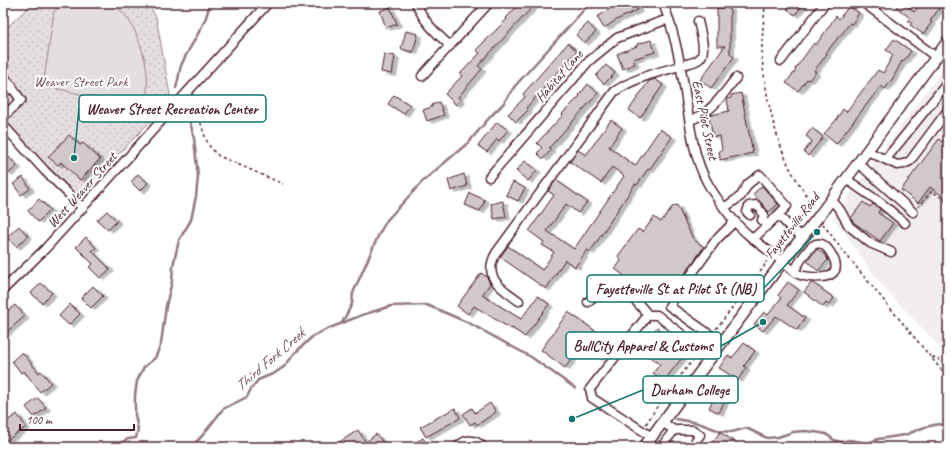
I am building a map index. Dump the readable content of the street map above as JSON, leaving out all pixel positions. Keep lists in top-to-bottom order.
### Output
{
  "streets": {
    "main road": ["Fayetteville Road"],
    "street": ["Habitat Lane", "East Pilot Street", "West Weaver Street"]
  },
  "crossings": [
    ["Habitat Lane", "East Pilot Street"],
    ["East Pilot Street", "Fayetteville Road"]
  ],
  "water": ["Third Fork Creek"],
  "parks": ["Weaver Street Park"],
  "places": [
    "Weaver Street Recreation Center",
    "Fayetteville St at Pilot St (NB)",
    "BullCity Apparel & Customs",
    "Durham College"
  ],
  "scale_bar": "100 m"
}
